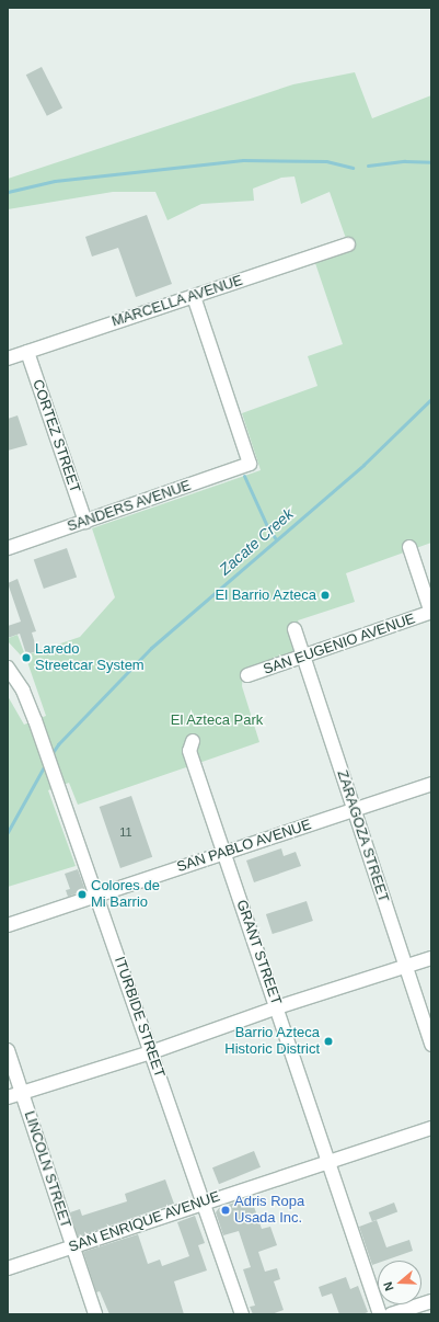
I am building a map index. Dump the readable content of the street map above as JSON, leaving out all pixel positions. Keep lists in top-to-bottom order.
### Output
{
  "streets": {
    "street": [
      "MARCELLA AVENUE",
      "CORTEZ STREET",
      "SANDERS AVENUE",
      "SAN EUGENIO AVENUE",
      "ZARAGOZA STREET",
      "SAN PABLO AVENUE",
      "GRANT STREET",
      "ITURBIDE STREET",
      "LINCOLN STREET",
      "SAN ENRIQUE AVENUE"
    ]
  },
  "crossings": [
    ["MARCELLA AVENUE", "CORTEZ STREET"],
    ["MARCELLA AVENUE", "SANDERS AVENUE"],
    ["CORTEZ STREET", "SANDERS AVENUE"],
    ["SAN EUGENIO AVENUE", "ZARAGOZA STREET"],
    ["ZARAGOZA STREET", "SAN PABLO AVENUE"],
    ["SAN PABLO AVENUE", "GRANT STREET"],
    ["SAN PABLO AVENUE", "ITURBIDE STREET"],
    ["GRANT STREET", "SAN ENRIQUE AVENUE"],
    ["ITURBIDE STREET", "SAN ENRIQUE AVENUE"],
    ["LINCOLN STREET", "SAN ENRIQUE AVENUE"]
  ],
  "water": ["Zacate Creek"],
  "parks": ["El Azteca Park"],
  "places": [
    "El Barrio Azteca",
    "Laredo Streetcar System",
    "Colores de Mi Barrio",
    "Barrio Azteca Historic District",
    "Adris Ropa Usada Inc."
  ],
  "house_numbers": ["11"],
  "north": "left"
}
